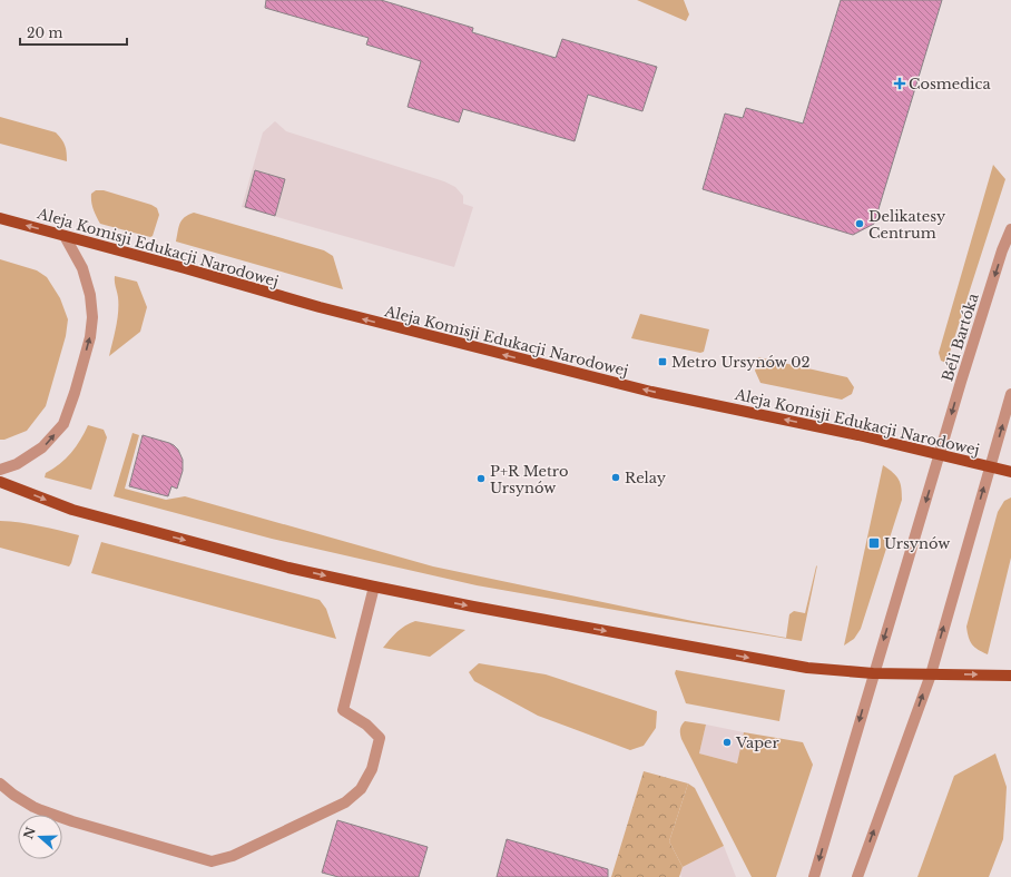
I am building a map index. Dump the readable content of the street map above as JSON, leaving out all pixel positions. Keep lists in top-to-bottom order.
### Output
{
  "streets": {
    "main road": ["Aleja Komisji Edukacji Narodowej"],
    "street": ["Béli Bartóka"]
  },
  "crossings": [
    ["Aleja Komisji Edukacji Narodowej", "Béli Bartóka"]
  ],
  "one_way": ["Aleja Komisji Edukacji Narodowej"],
  "places": {
    "health": ["Cosmedica"],
    "other": [
      "Delikatesy Centrum",
      "Relay",
      "P+R Metro Ursynów",
      "Vaper"
    ],
    "transit": ["Metro Ursynów 02", "Ursynów"]
  },
  "scale_bar": "20 m",
  "north": "left"
}
